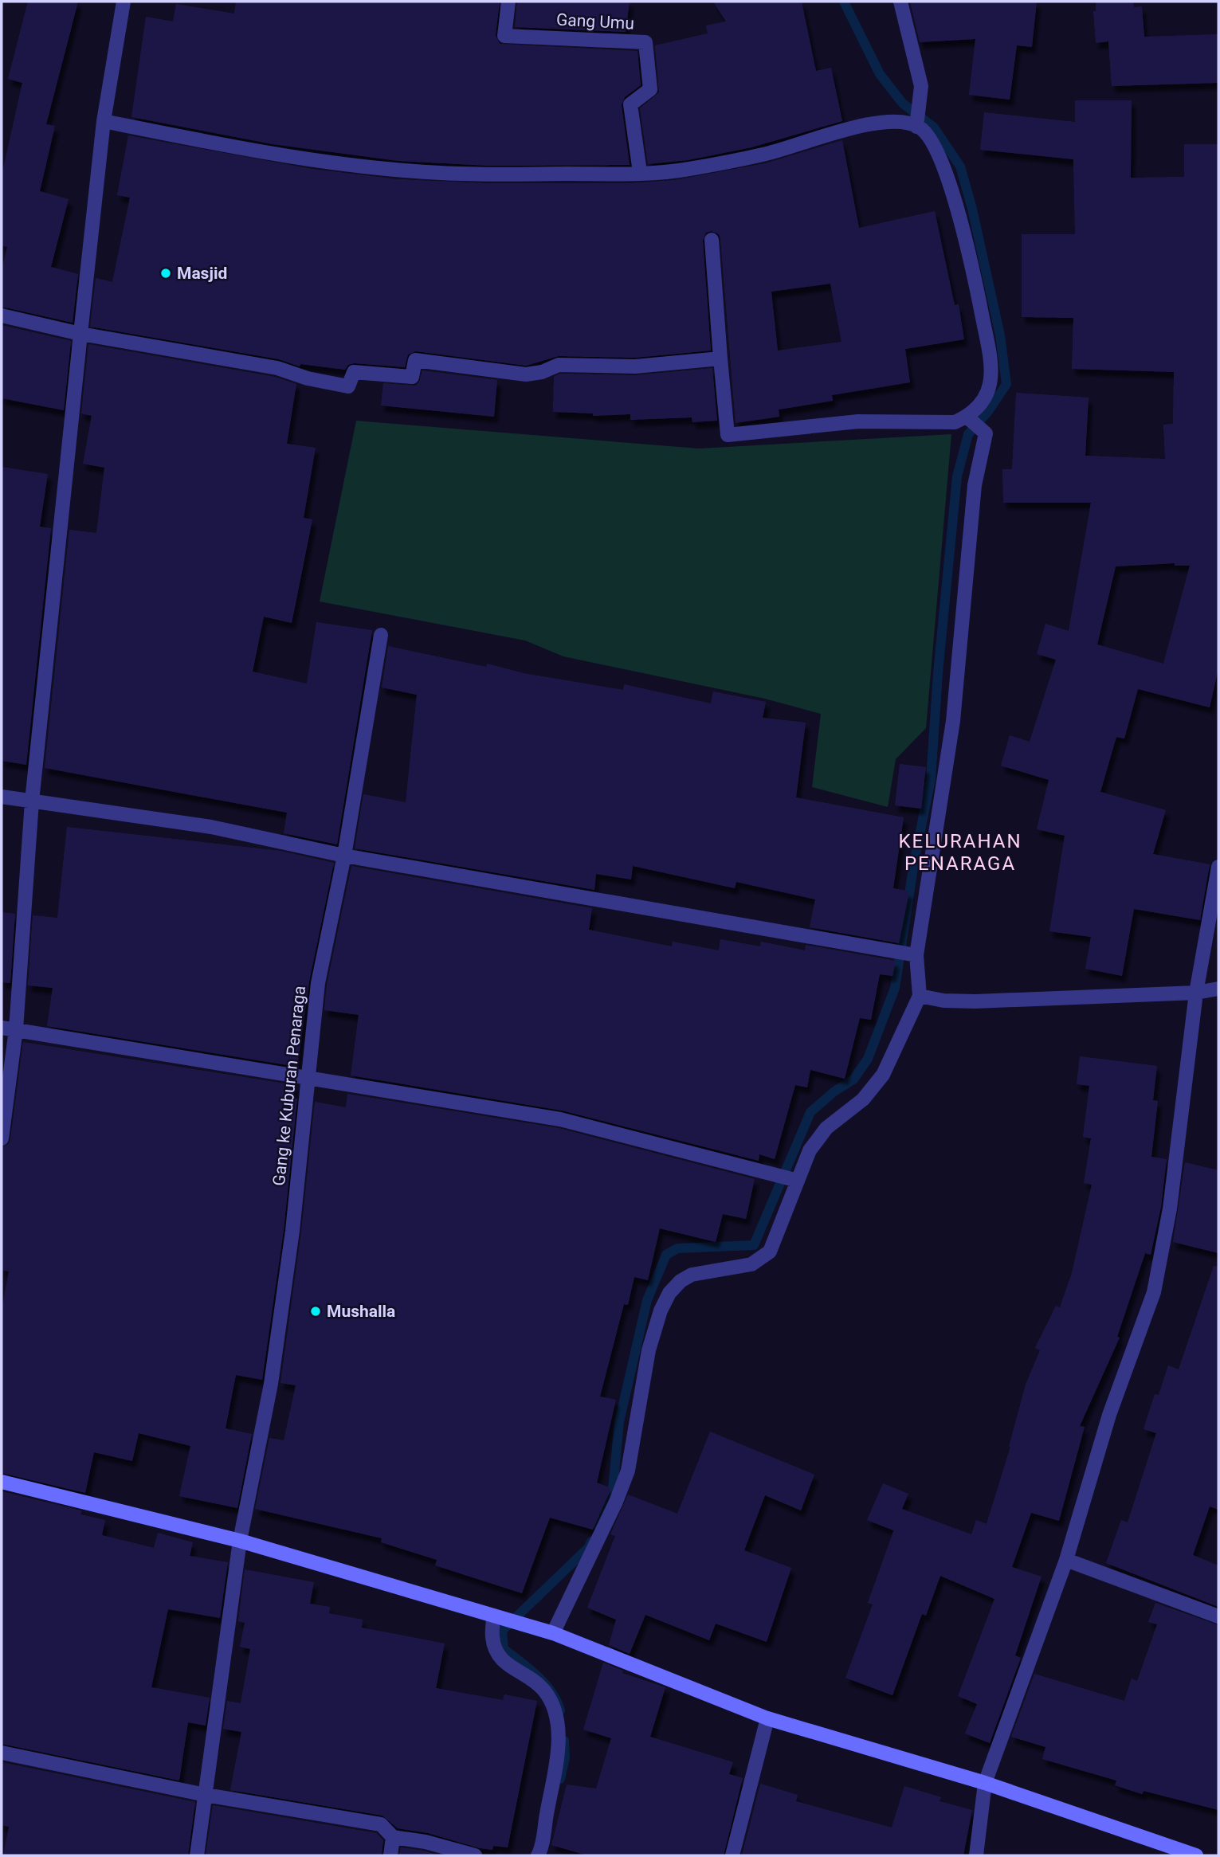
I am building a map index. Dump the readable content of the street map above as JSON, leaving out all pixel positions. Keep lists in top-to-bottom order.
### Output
{
  "streets": {
    "street": ["Gang Umu", "Gang ke Kuburan Penaraga"]
  },
  "districts": ["KELURAHAN PENARAGA"],
  "places": ["Masjid", "Mushalla"]
}
